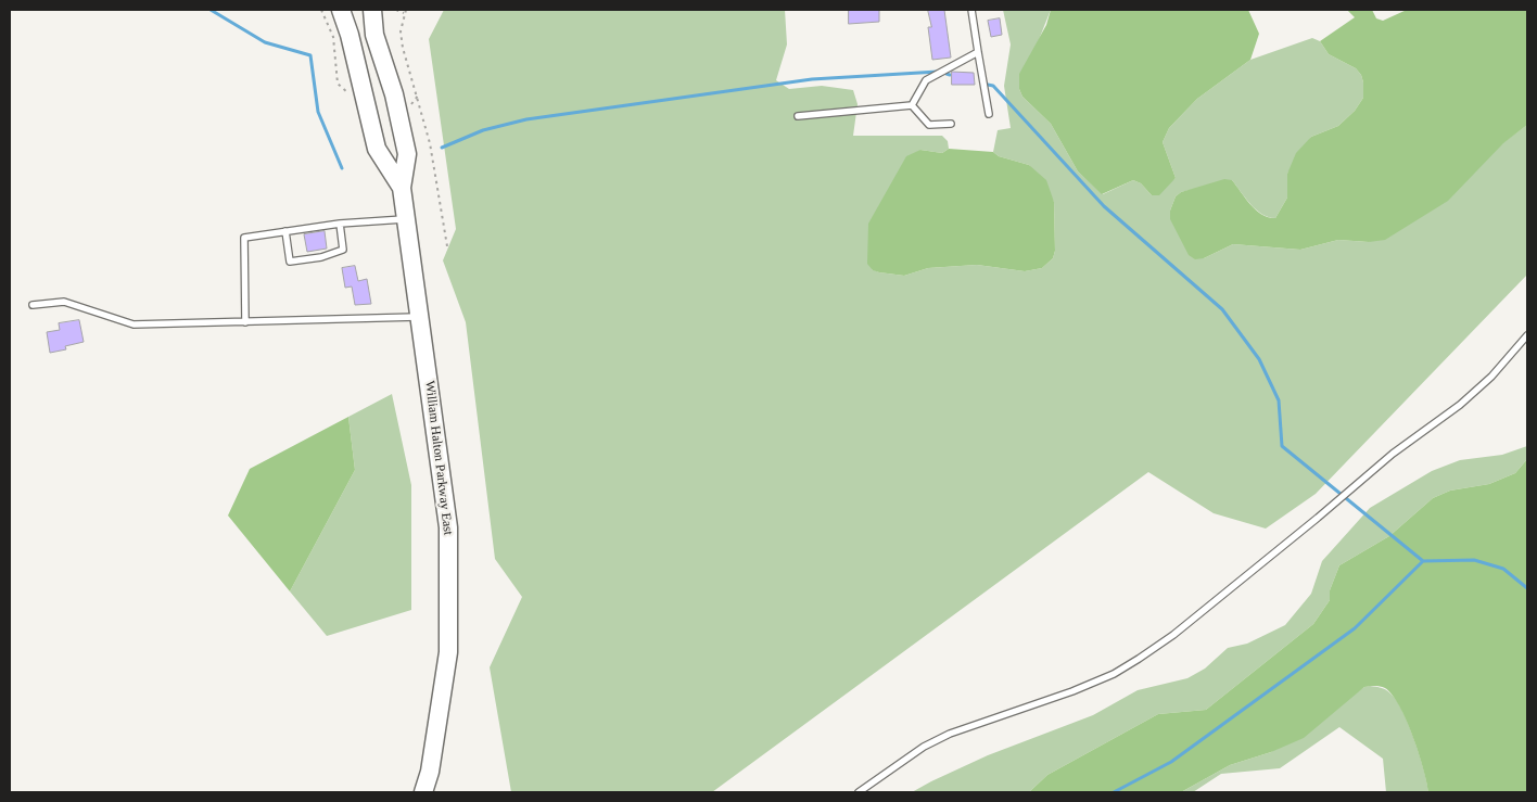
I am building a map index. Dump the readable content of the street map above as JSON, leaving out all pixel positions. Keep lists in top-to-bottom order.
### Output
{
  "streets": {
    "main road": ["William Halton Parkway East"]
  }
}
